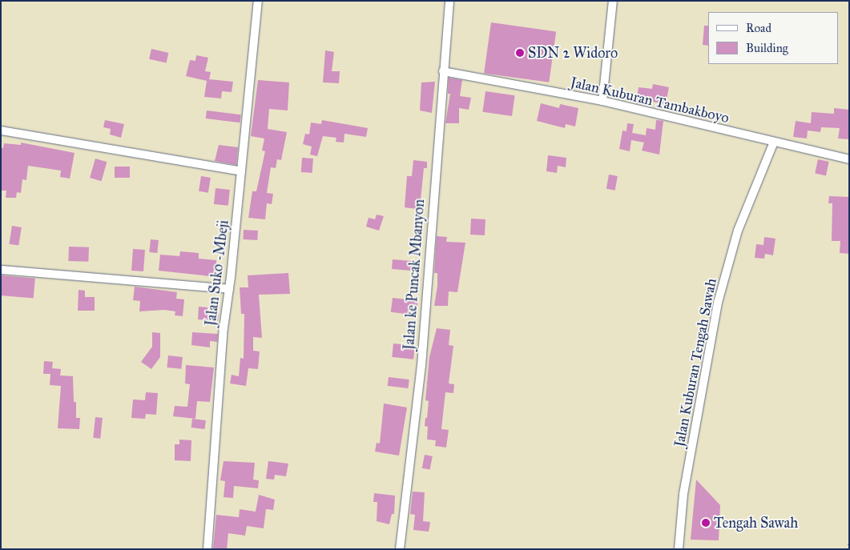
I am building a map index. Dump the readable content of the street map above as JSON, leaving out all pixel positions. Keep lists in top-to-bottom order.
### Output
{
  "streets": {
    "street": [
      "Jalan Kuburan Tambakboyo",
      "Jalan Suko -Mbeji",
      "Jalan ke Puncak Mbanyon",
      "Jalan Kuburan Tengah Sawah"
    ]
  },
  "crossings": [
    ["Jalan Kuburan Tambakboyo", "Jalan ke Puncak Mbanyon"],
    ["Jalan Kuburan Tambakboyo", "Jalan Kuburan Tengah Sawah"]
  ],
  "places": ["SDN 2 Widoro", "Tengah Sawah"],
  "legend": ["Road", "Building"]
}
